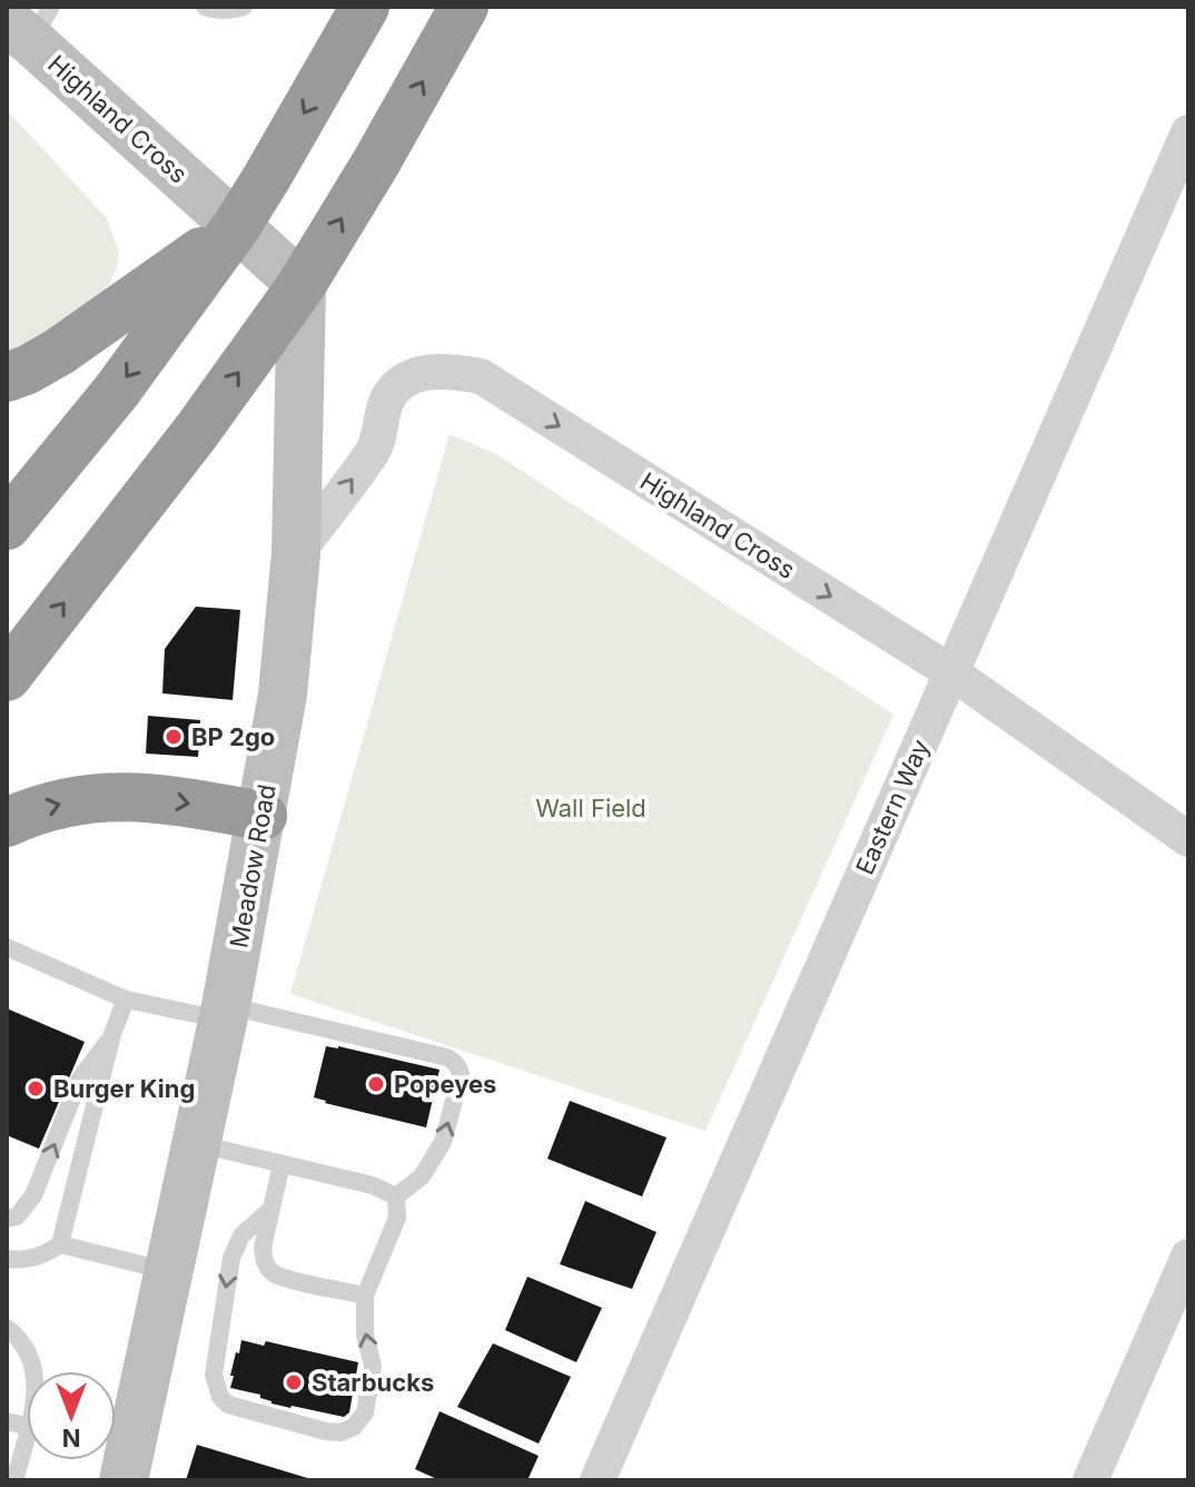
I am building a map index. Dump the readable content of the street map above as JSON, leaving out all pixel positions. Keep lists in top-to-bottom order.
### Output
{
  "streets": {
    "main road": ["Highland Cross", "Meadow Road"],
    "street": ["Eastern Way"]
  },
  "crossings": [
    ["Highland Cross", "Eastern Way"],
    ["Highland Cross", "Meadow Road"]
  ],
  "parks": ["Wall Field"],
  "places": [
    "BP 2go",
    "Popeyes",
    "Burger King",
    "Starbucks"
  ],
  "north": "bottom"
}
